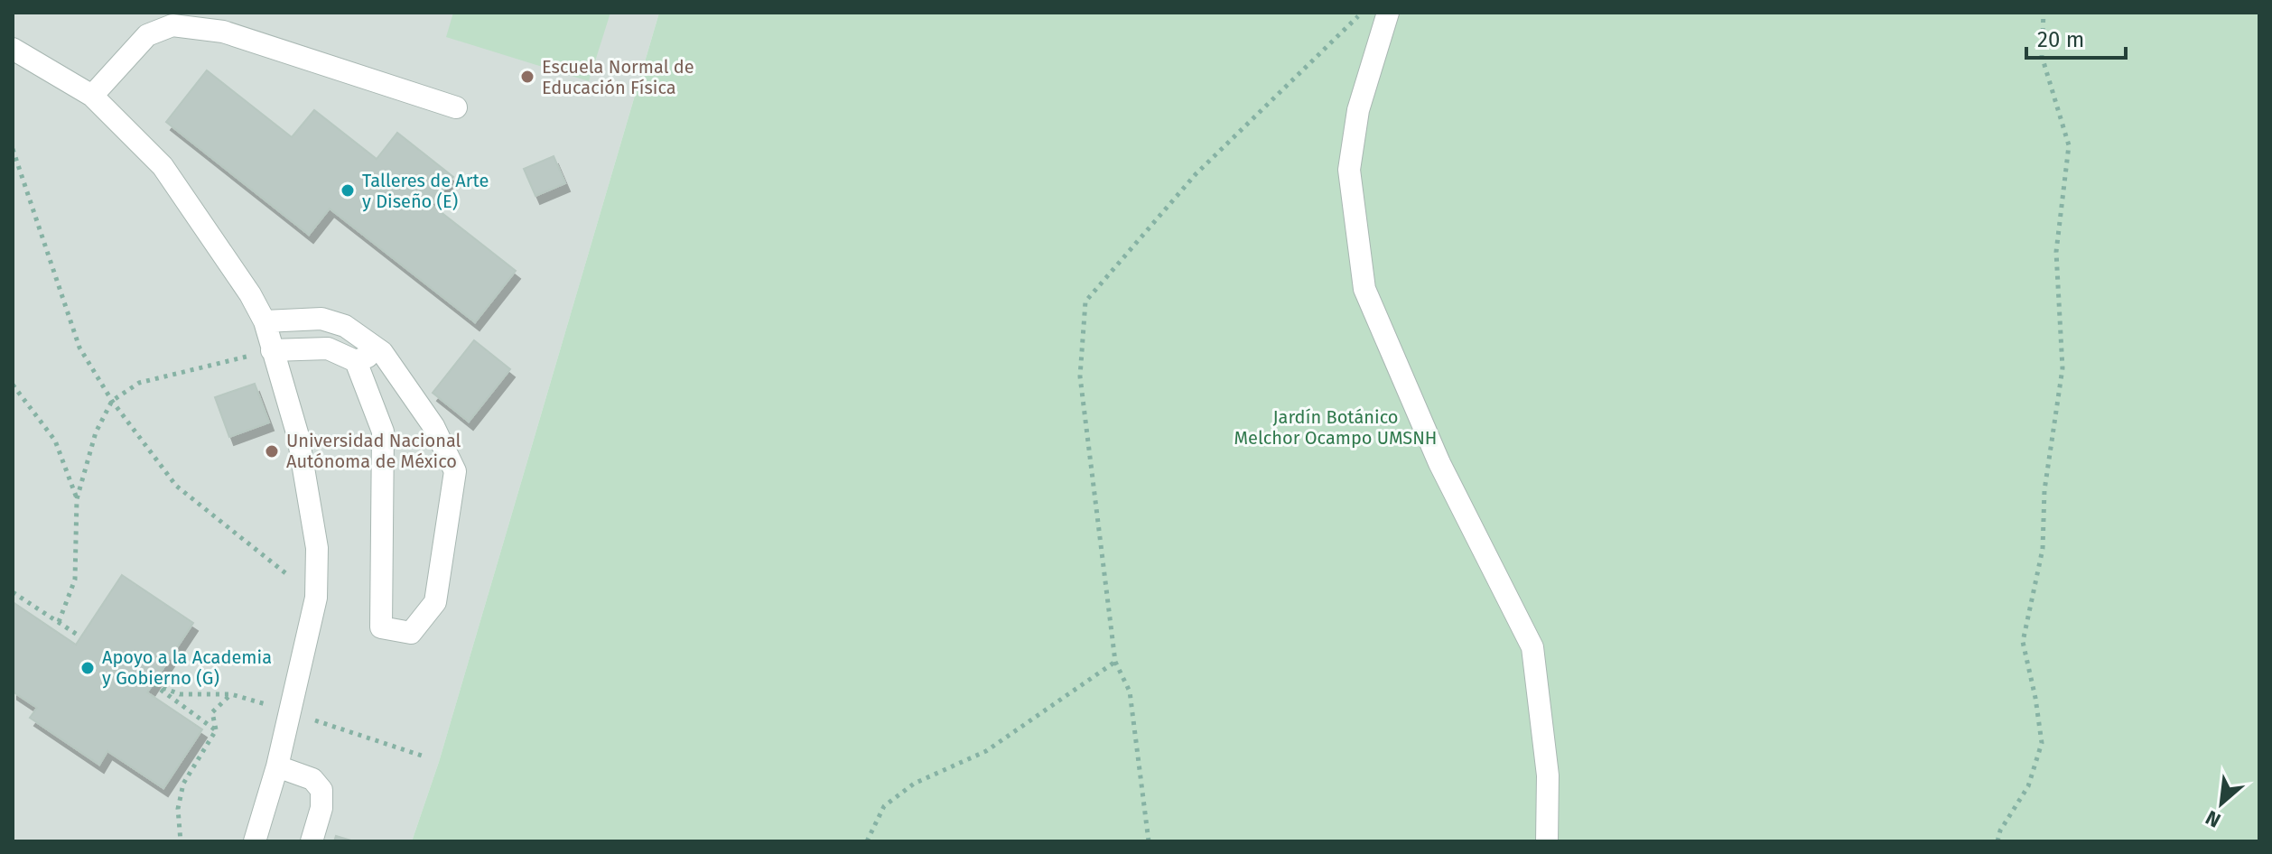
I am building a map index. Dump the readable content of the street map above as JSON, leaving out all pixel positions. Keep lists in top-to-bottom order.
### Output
{
  "parks": ["Jardín Botánico Melchor Ocampo UMSNH"],
  "places": [
    "Escuela Normal de Educación Física",
    "Talleres de Arte y Diseño (E)",
    "Universidad Nacional Autónoma de México",
    "Apoyo a la Academia y Gobierno (G)"
  ],
  "scale_bar": "20 m",
  "north": "bottom left"
}
